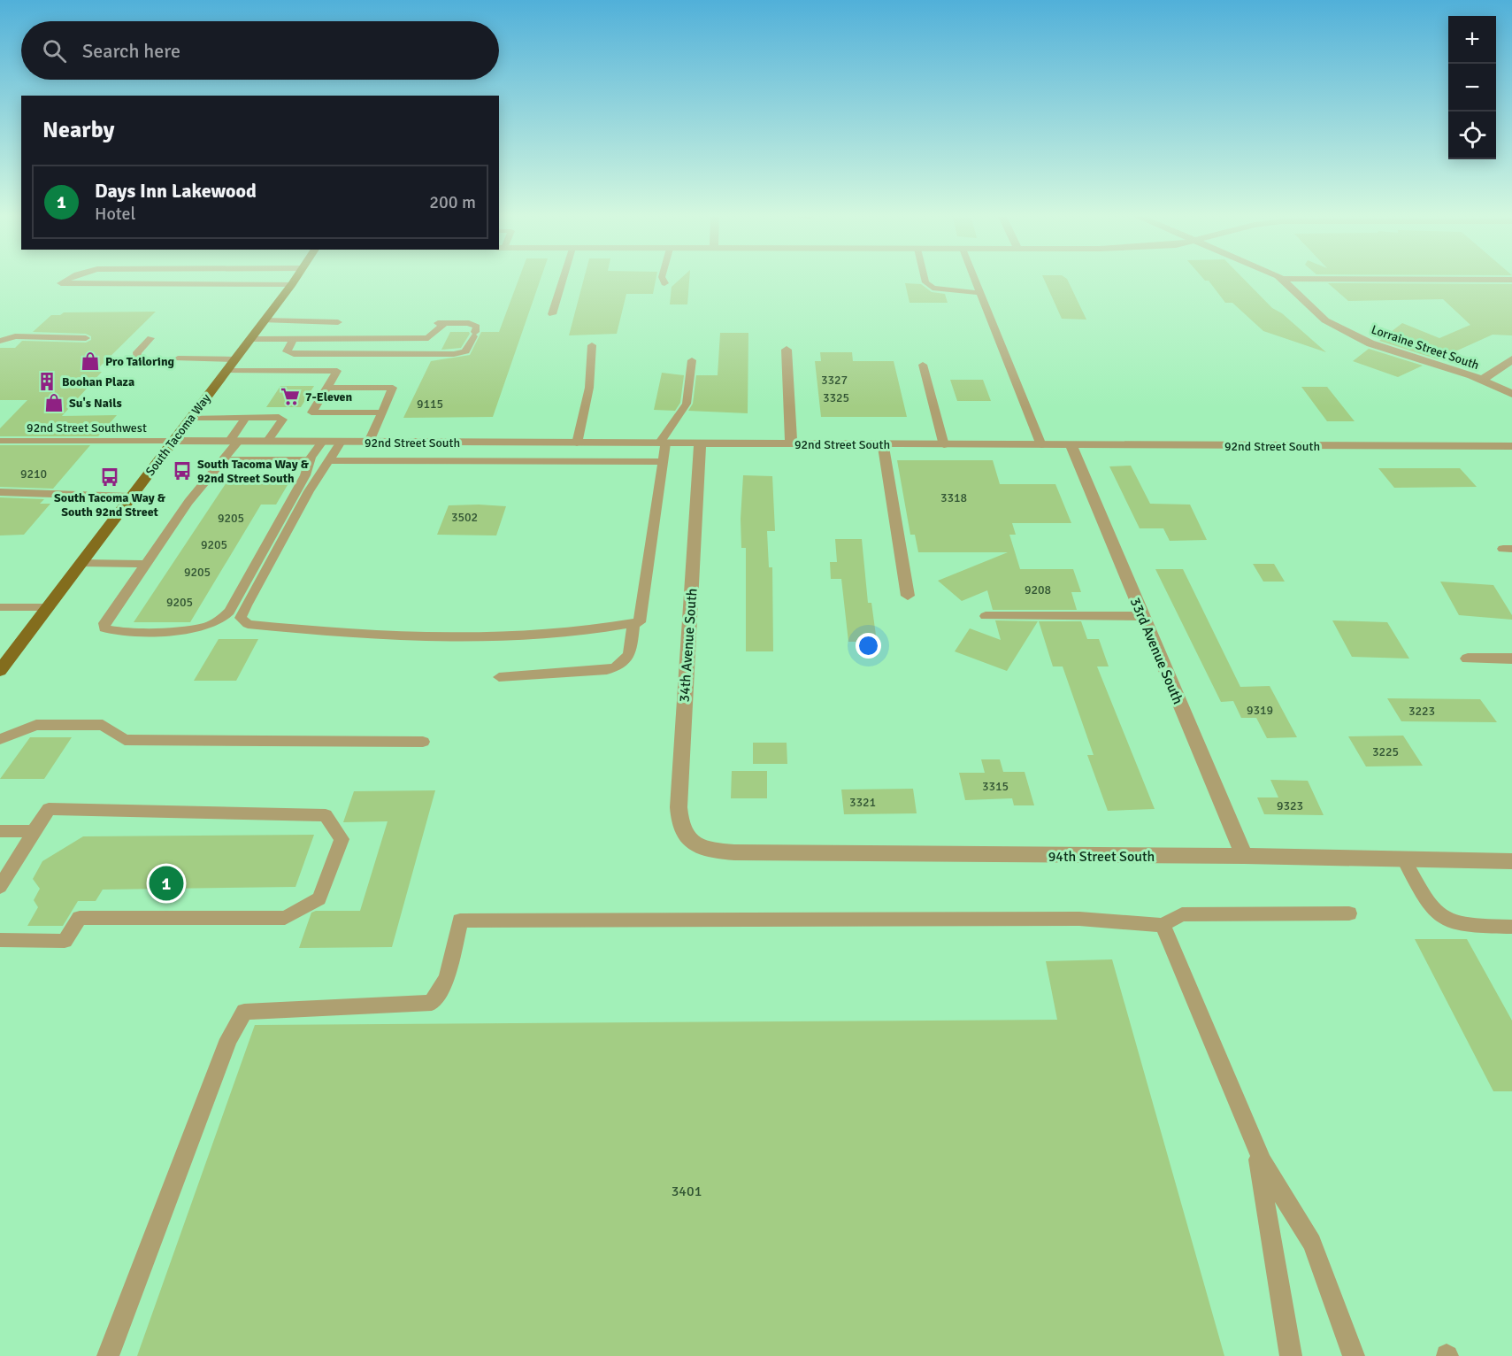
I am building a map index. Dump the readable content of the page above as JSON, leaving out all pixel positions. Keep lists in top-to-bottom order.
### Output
{
  "streets": {
    "main road": ["South Tacoma Way"],
    "street": [
      "Lorraine Street South",
      "92nd Street South",
      "34th Avenue South",
      "33rd Avenue South",
      "94th Street South"
    ],
    "lane": ["92nd Street Southwest"]
  },
  "crossings": [
    ["92nd Street Southwest", "South Tacoma Way"],
    ["92nd Street Southwest", "92nd Street South"],
    ["South Tacoma Way", "92nd Street South"],
    ["92nd Street South", "34th Avenue South"],
    ["92nd Street South", "33rd Avenue South"],
    ["34th Avenue South", "94th Street South"],
    ["33rd Avenue South", "94th Street South"]
  ],
  "places": {
    "shop": ["Pro Tailoring", "Su's Nails"],
    "building": ["Boohan Plaza"],
    "supermarket": ["7-Eleven"],
    "bus stop": ["South Tacoma Way & 92nd Street South", "South Tacoma Way & South 92nd Street"]
  },
  "house_numbers": [
    "3327",
    "3325",
    "9115",
    "9210",
    "3318",
    "3502",
    "9205",
    "9205",
    "9205",
    "9208",
    "9205",
    "9319",
    "3223",
    "3225",
    "3315",
    "3321",
    "9323",
    "3401"
  ],
  "page": {
    "map_buttons": ["+", "−"],
    "search": "Search here",
    "heading": "Nearby",
    "list": [
      {
        "mark": "1",
        "name": "Days Inn Lakewood",
        "note": "Hotel",
        "value": "200 m"
      }
    ],
    "pins": "1"
  }
}
